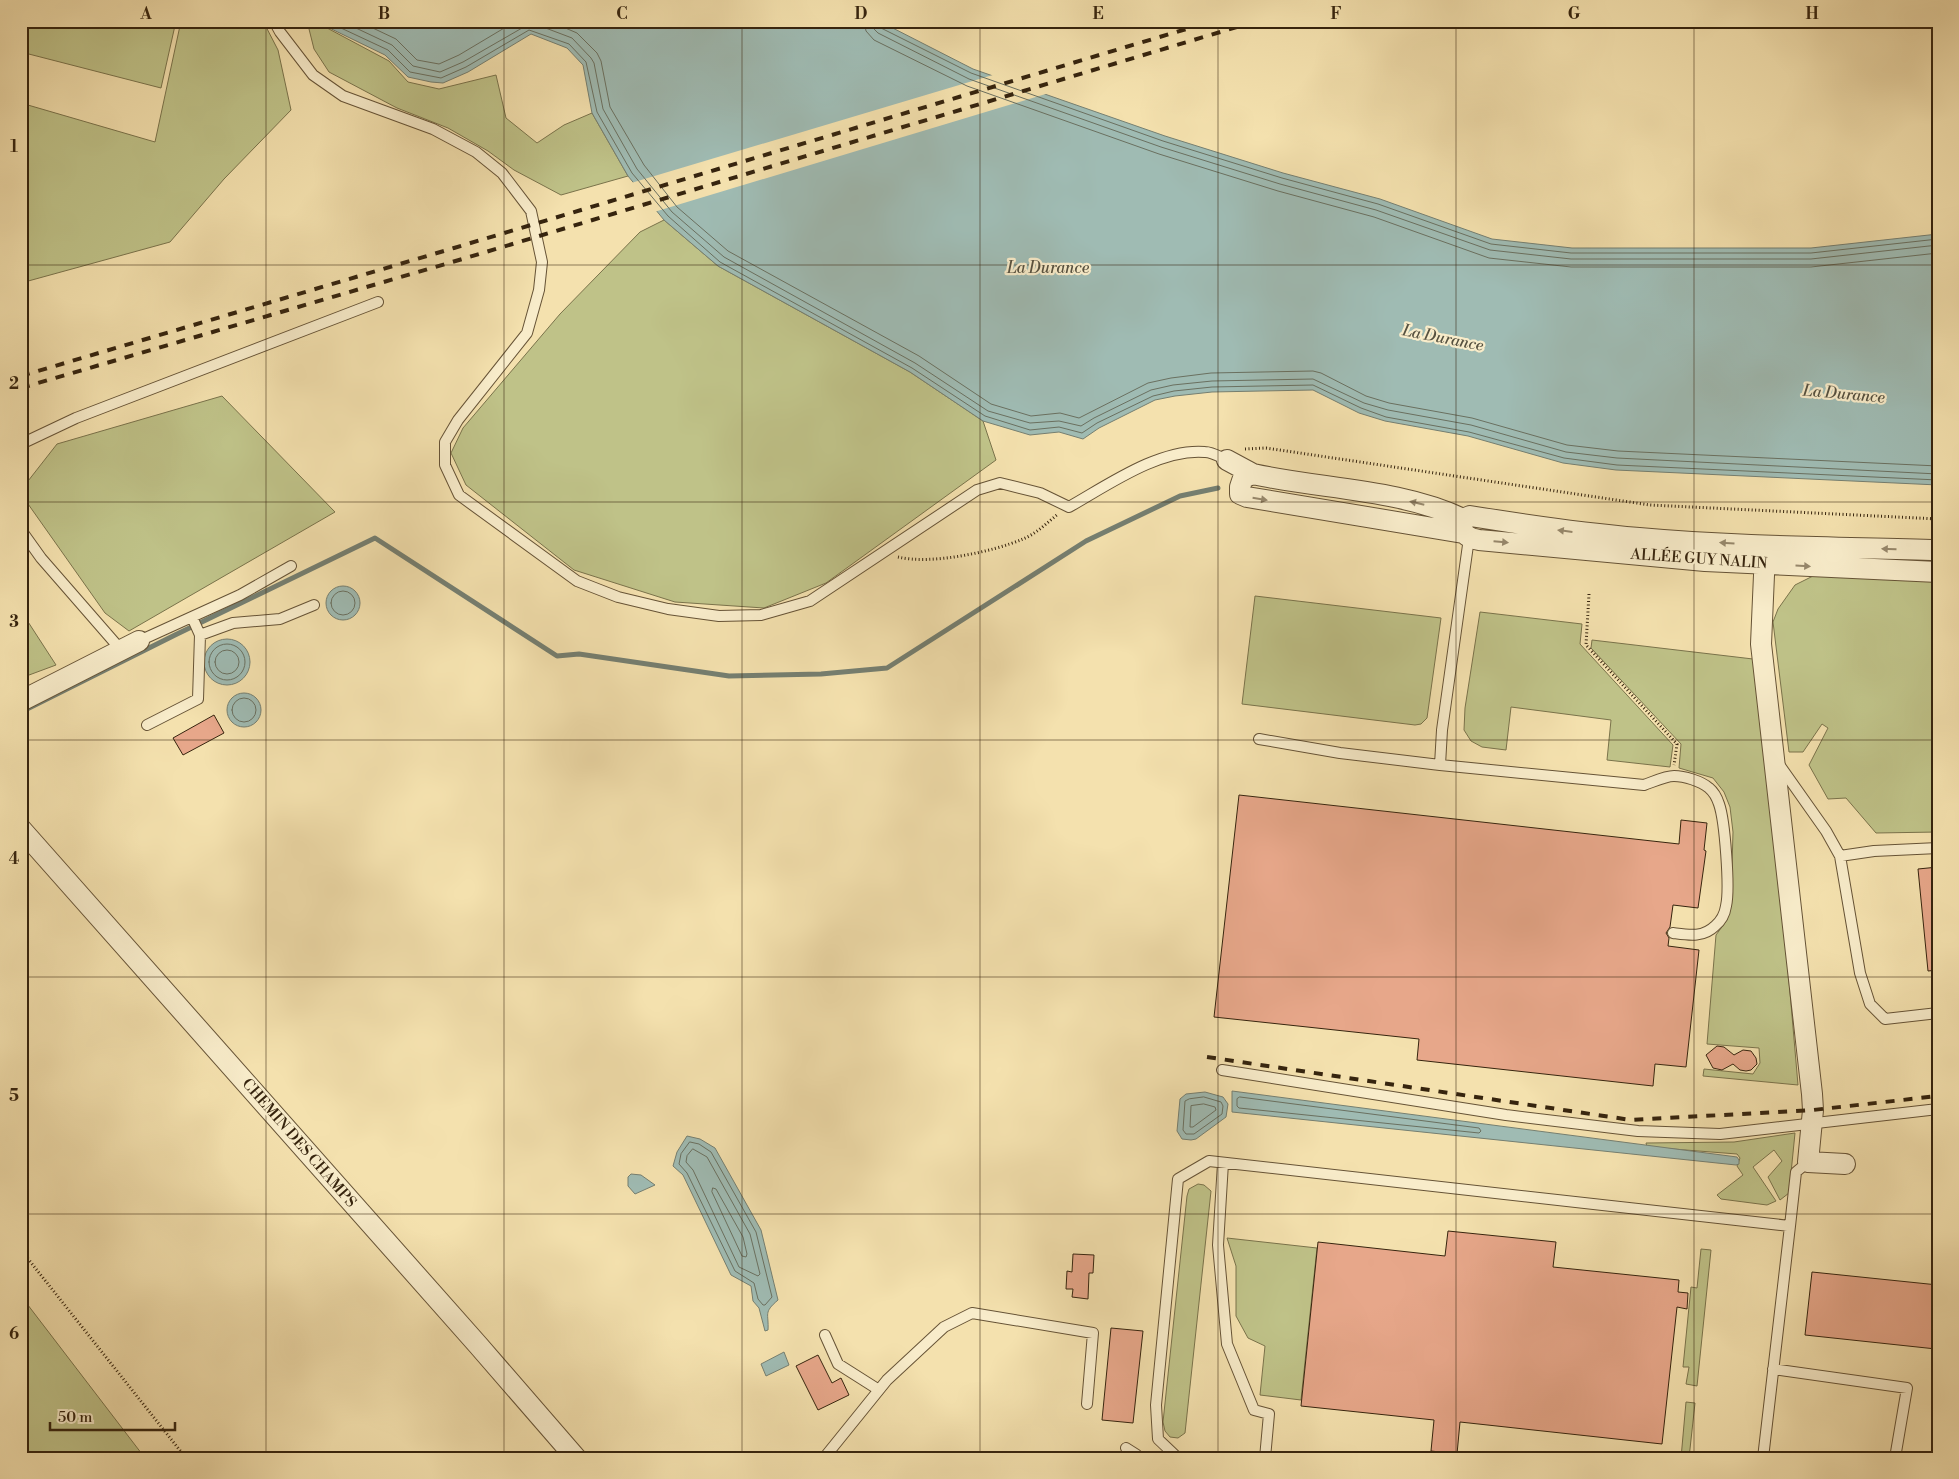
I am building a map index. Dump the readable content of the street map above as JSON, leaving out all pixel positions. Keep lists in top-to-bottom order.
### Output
{
  "streets": {
    "street": ["ALLÉE GUY NALIN", "CHEMIN DES CHAMPS"]
  },
  "water": ["La Durance"],
  "scale_bar": "50 m",
  "grid": {
    "columns": [
      "A",
      "B",
      "C",
      "D",
      "E",
      "F",
      "G",
      "H"
    ],
    "rows": [
      "1",
      "2",
      "3",
      "4",
      "5",
      "6"
    ]
  }
}
